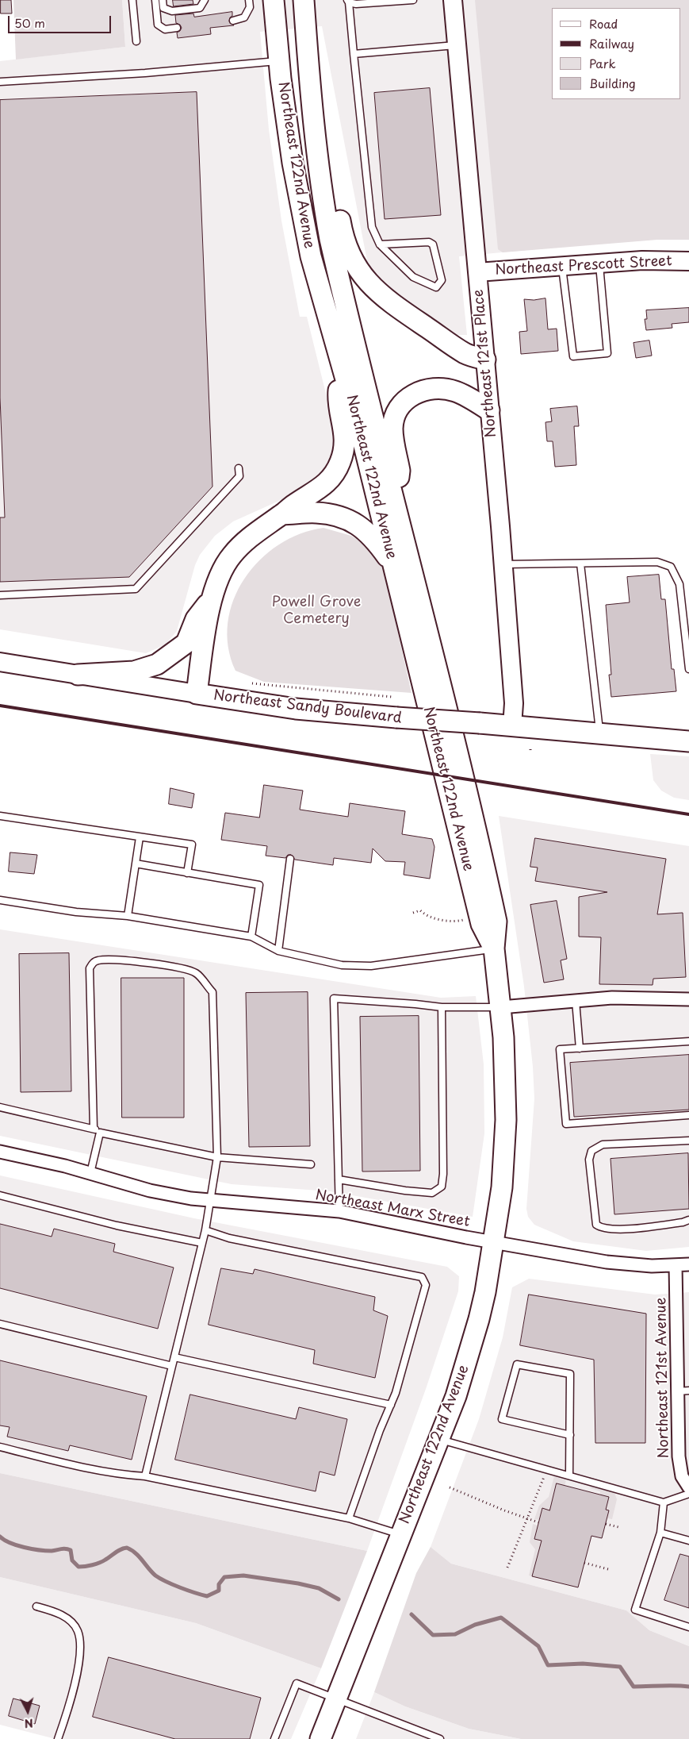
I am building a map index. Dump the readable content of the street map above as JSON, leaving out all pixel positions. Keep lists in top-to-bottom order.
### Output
{
  "streets": {
    "main road": ["Northeast 122nd Avenue", "Northeast Sandy Boulevard"],
    "street": [
      "Northeast Prescott Street",
      "Northeast 121st Place",
      "Northeast Marx Street",
      "Northeast 121st Avenue"
    ]
  },
  "crossings": [
    ["Northeast 122nd Avenue", "Northeast Marx Street"],
    ["Northeast Prescott Street", "Northeast 121st Place"],
    ["Northeast 121st Place", "Northeast Sandy Boulevard"],
    ["Northeast Marx Street", "Northeast 121st Avenue"]
  ],
  "parks": ["Powell Grove Cemetery"],
  "legend": [
    "Road",
    "Railway",
    "Park",
    "Building"
  ],
  "scale_bar": "50 m",
  "north": "bottom"
}
